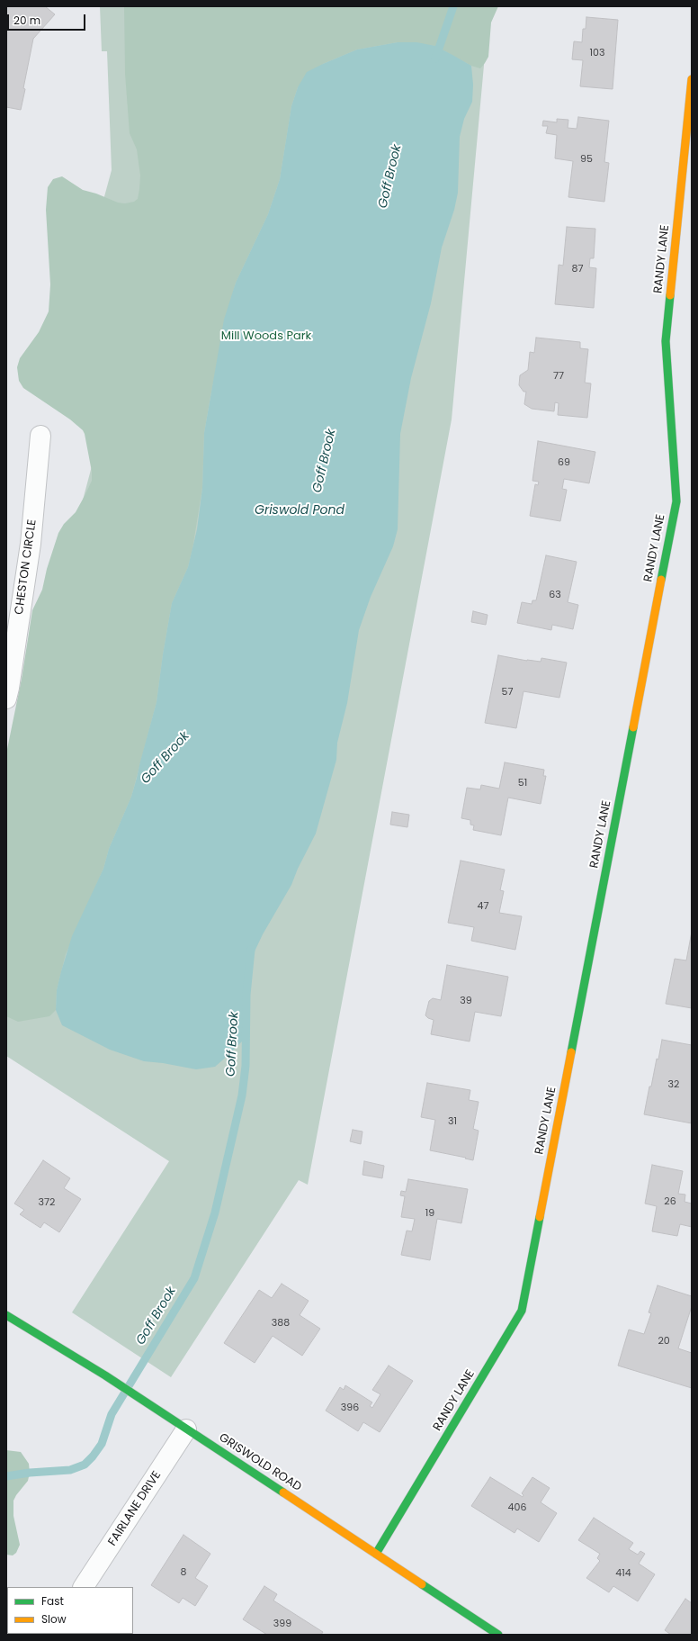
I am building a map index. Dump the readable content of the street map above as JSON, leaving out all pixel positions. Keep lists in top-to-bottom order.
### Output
{
  "streets": {
    "street": [
      "RANDY LANE",
      "CHESTON CIRCLE",
      "GRISWOLD ROAD",
      "FAIRLANE DRIVE"
    ]
  },
  "crossings": [
    ["RANDY LANE", "GRISWOLD ROAD"],
    ["GRISWOLD ROAD", "FAIRLANE DRIVE"]
  ],
  "water": ["Goff Brook", "Griswold Pond"],
  "parks": ["Mill Woods Park"],
  "house_numbers": [
    "103",
    "95",
    "87",
    "77",
    "69",
    "63",
    "57",
    "51",
    "47",
    "39",
    "32",
    "31",
    "26",
    "372",
    "19",
    "388",
    "20",
    "396",
    "406",
    "8",
    "414",
    "399"
  ],
  "legend": ["Fast", "Slow"],
  "scale_bar": "20 m"
}
